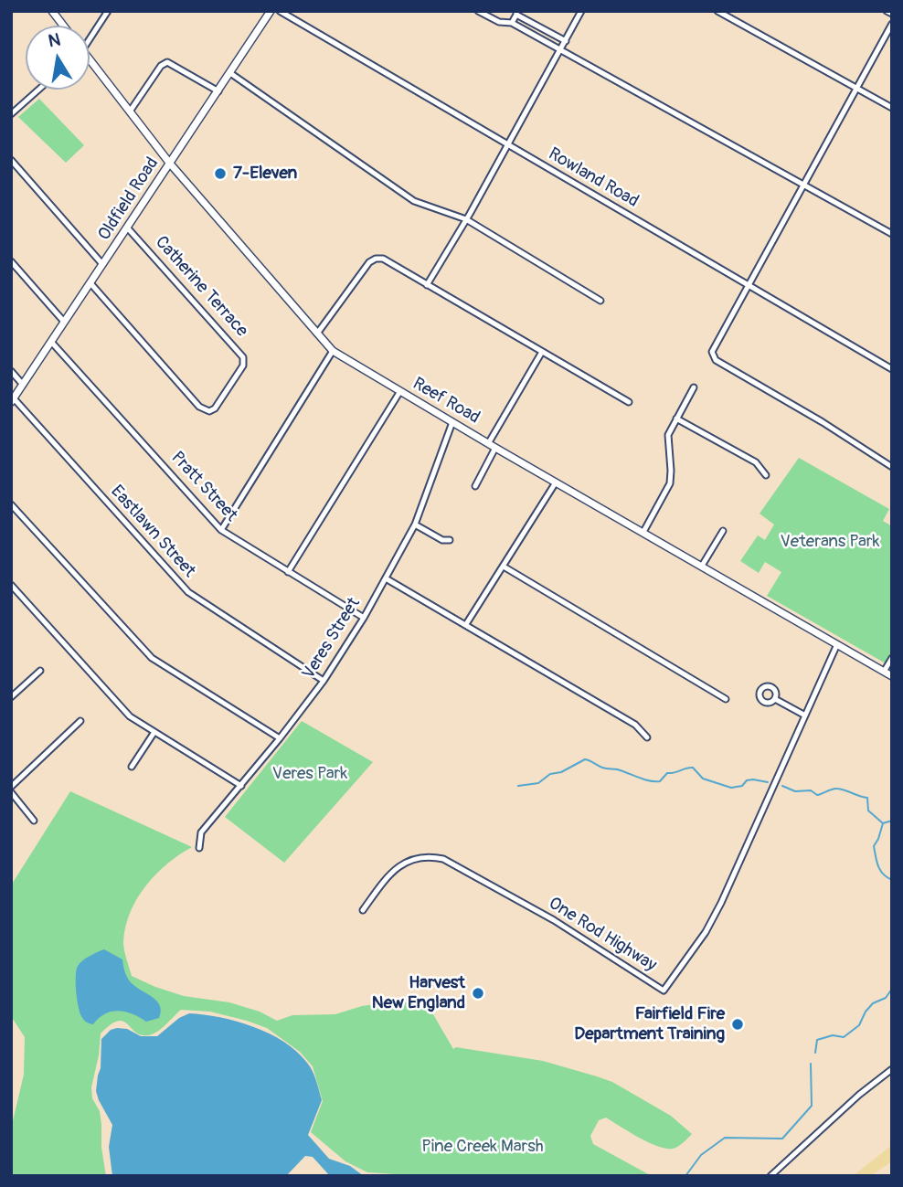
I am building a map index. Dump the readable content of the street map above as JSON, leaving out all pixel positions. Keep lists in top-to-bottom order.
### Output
{
  "streets": {
    "street": [
      "Rowland Road",
      "Oldfield Road",
      "Catherine Terrace",
      "Reef Road",
      "Pratt Street",
      "Eastlawn Street",
      "Veres Street",
      "One Rod Highway"
    ]
  },
  "crossings": [
    ["Oldfield Road", "Catherine Terrace"],
    ["Oldfield Road", "Reef Road"],
    ["Oldfield Road", "Pratt Street"],
    ["Oldfield Road", "Eastlawn Street"],
    ["Reef Road", "Veres Street"],
    ["Reef Road", "One Rod Highway"],
    ["Pratt Street", "Veres Street"],
    ["Eastlawn Street", "Veres Street"]
  ],
  "parks": ["Veterans Park", "Veres Park", "Pine Creek Marsh"],
  "places": ["7-Eleven", "Harvest New England", "Fairfield Fire Department Training"],
  "north": "top"
}
